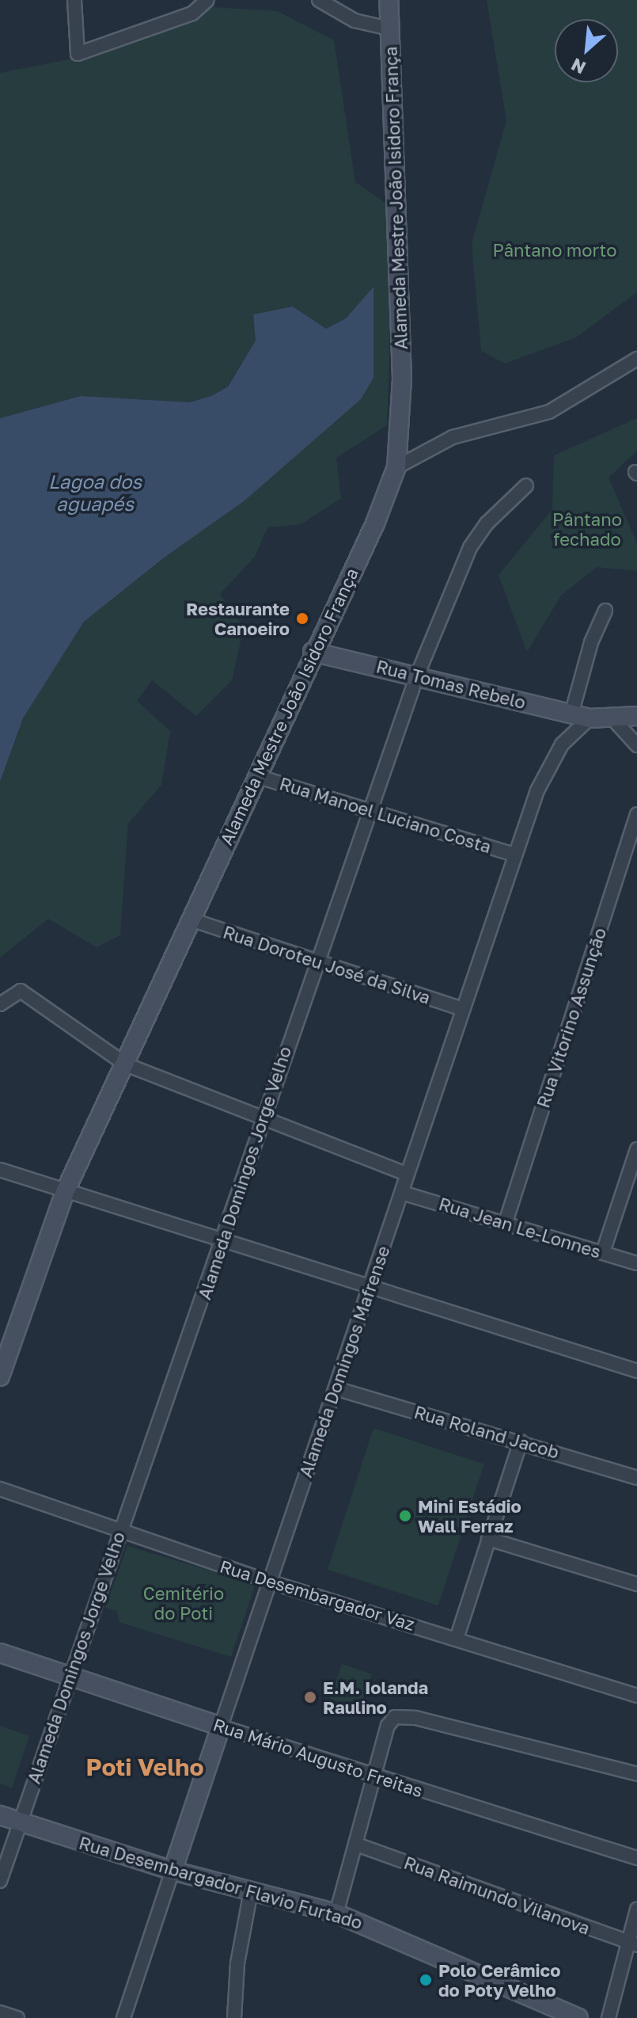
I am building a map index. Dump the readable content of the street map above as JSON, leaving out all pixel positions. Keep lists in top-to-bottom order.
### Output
{
  "streets": {
    "main road": [
      "Alameda Mestre João Isidoro França",
      "Rua Tomas Rebelo",
      "Alameda Domingos Mafrense",
      "Rua Mário Augusto Freitas",
      "Rua Desembargador Flavio Furtado"
    ],
    "street": [
      "Rua Manoel Luciano Costa",
      "Rua Doroteu José da Silva",
      "Rua Vitorino Assunção",
      "Alameda Domingos Jorge Velho",
      "Rua Jean Le-Lonnes",
      "Rua Roland Jacob",
      "Rua Desembargador Vaz",
      "Rua Raimundo Vilanova"
    ]
  },
  "crossings": [
    ["Alameda Mestre João Isidoro França", "Rua Tomas Rebelo"],
    ["Alameda Mestre João Isidoro França", "Rua Manoel Luciano Costa"],
    ["Alameda Mestre João Isidoro França", "Rua Doroteu José da Silva"],
    ["Rua Tomas Rebelo", "Alameda Domingos Jorge Velho"],
    ["Rua Tomas Rebelo", "Alameda Domingos Mafrense"],
    ["Rua Manoel Luciano Costa", "Alameda Domingos Jorge Velho"],
    ["Rua Manoel Luciano Costa", "Alameda Domingos Mafrense"],
    ["Rua Doroteu José da Silva", "Alameda Domingos Jorge Velho"],
    ["Rua Doroteu José da Silva", "Alameda Domingos Mafrense"],
    ["Rua Vitorino Assunção", "Rua Jean Le-Lonnes"],
    ["Alameda Domingos Jorge Velho", "Rua Desembargador Vaz"],
    ["Alameda Domingos Jorge Velho", "Rua Mário Augusto Freitas"],
    ["Alameda Domingos Jorge Velho", "Rua Desembargador Flavio Furtado"],
    ["Rua Jean Le-Lonnes", "Alameda Domingos Mafrense"],
    ["Alameda Domingos Mafrense", "Rua Roland Jacob"],
    ["Alameda Domingos Mafrense", "Rua Desembargador Vaz"],
    ["Alameda Domingos Mafrense", "Rua Mário Augusto Freitas"],
    ["Alameda Domingos Mafrense", "Rua Desembargador Flavio Furtado"]
  ],
  "districts": ["Poti Velho"],
  "water": ["Lagoa dos aguapés"],
  "parks": ["Pântano morto", "Pântano fechado", "Cemitério do Poti"],
  "places": [
    "Restaurante Canoeiro",
    "Mini Estádio Wall Ferraz",
    "E.M. Iolanda Raulino",
    "Polo Cerâmico do Poty Velho"
  ],
  "north": "bottom left"
}
